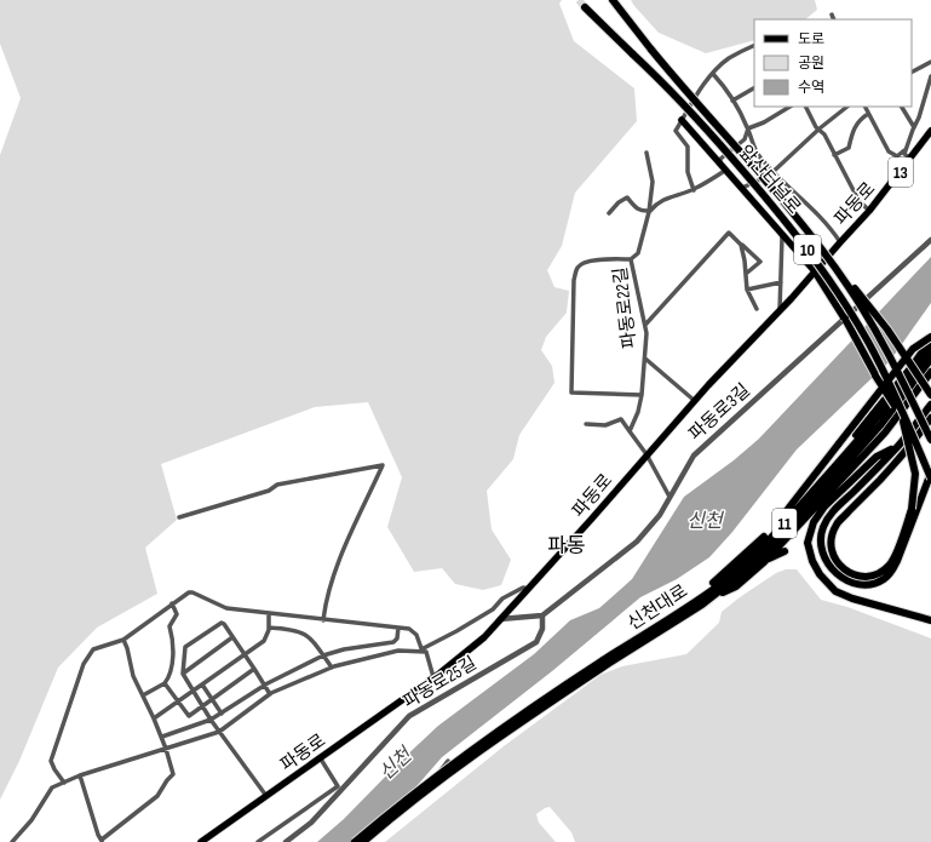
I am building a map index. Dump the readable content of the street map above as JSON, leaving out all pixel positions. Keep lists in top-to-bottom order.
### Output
{
  "streets": {
    "highway": [
      "앞산터널로",
      "10",
      "11",
      "신천대로"
    ],
    "main road": ["13", "파동로"],
    "street": ["파동로22길", "파동로3길", "파동로25길"]
  },
  "crossings": [
    ["앞산터널로", "신천대로"],
    ["파동로3길", "파동로25길"],
    ["11", "신천대로"]
  ],
  "districts": ["파동"],
  "water": ["신천"],
  "legend": ["도로", "공원", "수역"]
}
